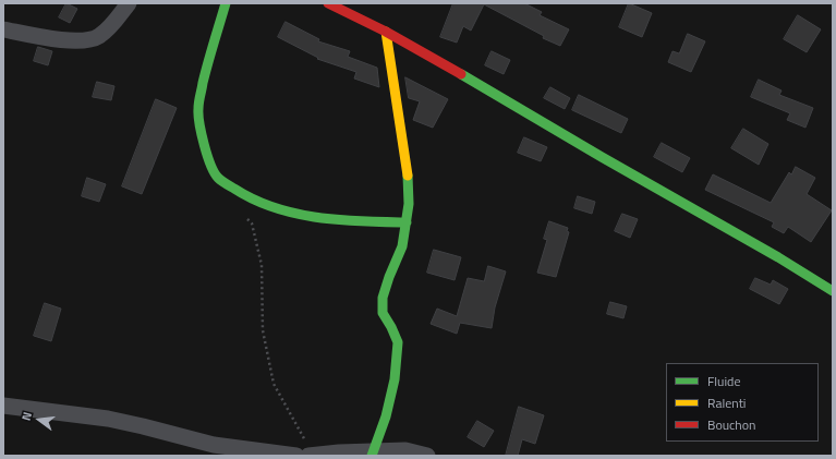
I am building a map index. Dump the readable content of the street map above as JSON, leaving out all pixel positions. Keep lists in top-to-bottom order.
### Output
{
  "legend": ["Fluide", "Ralenti", "Bouchon"],
  "north": "left"
}
